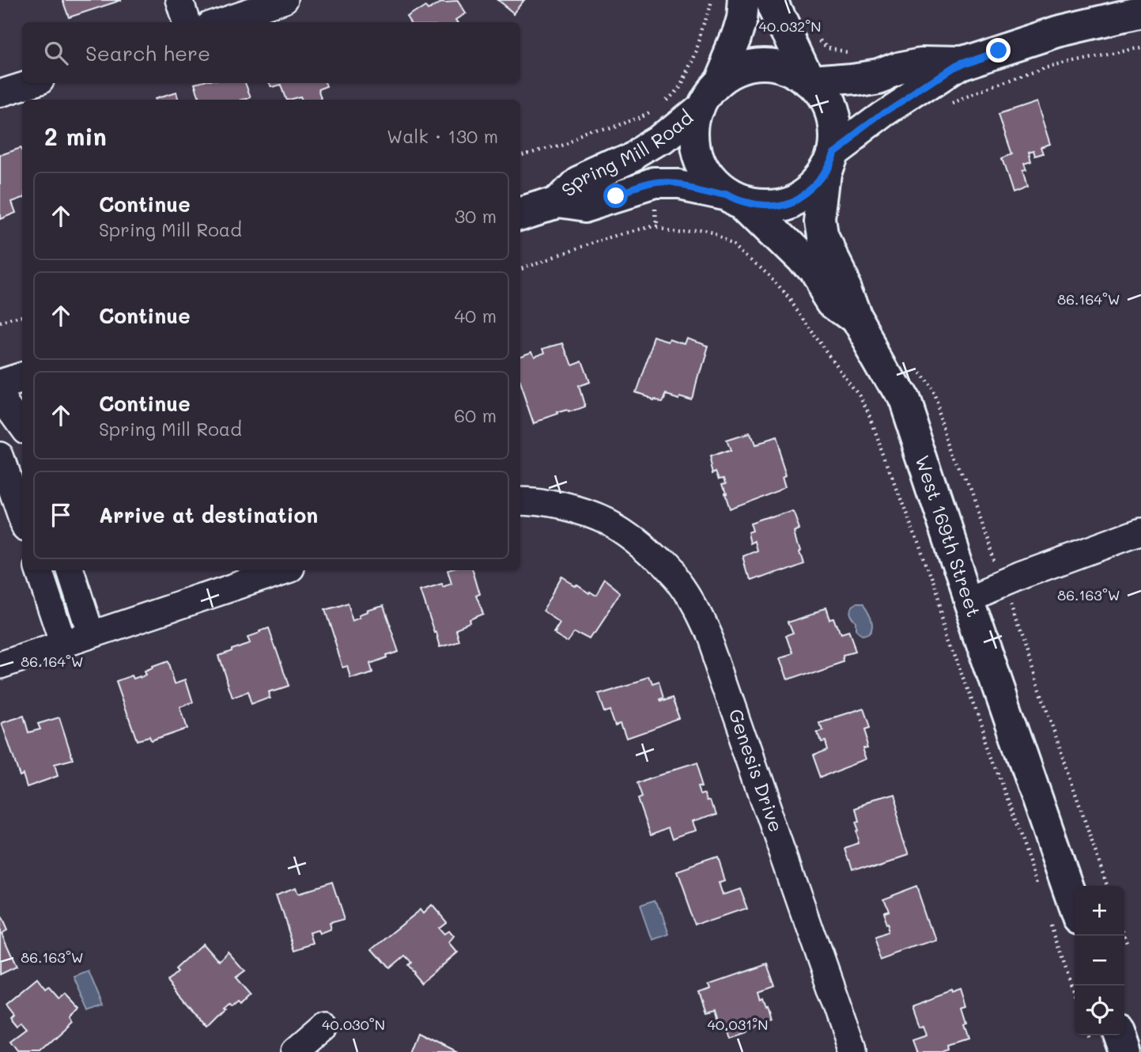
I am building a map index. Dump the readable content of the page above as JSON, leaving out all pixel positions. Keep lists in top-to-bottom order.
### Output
{
  "streets": {
    "street": ["Spring Mill Road", "West 169th Street", "Genesis Drive"]
  },
  "crossings": [
    ["Spring Mill Road", "West 169th Street"]
  ],
  "page": {
    "search": "Search here",
    "heading": ["2 min", "Walk · 130 m"],
    "list": [
      ["Continue", "Spring Mill Road", "30 m"],
      ["Continue", "40 m"],
      ["Continue", "Spring Mill Road", "60 m"],
      "Arrive at destination"
    ],
    "map_buttons": ["+", "−"]
  },
  "coordinates": [
    "40.032°N",
    "86.164°W",
    "86.163°W",
    "40.030°N",
    "40.031°N"
  ]
}
